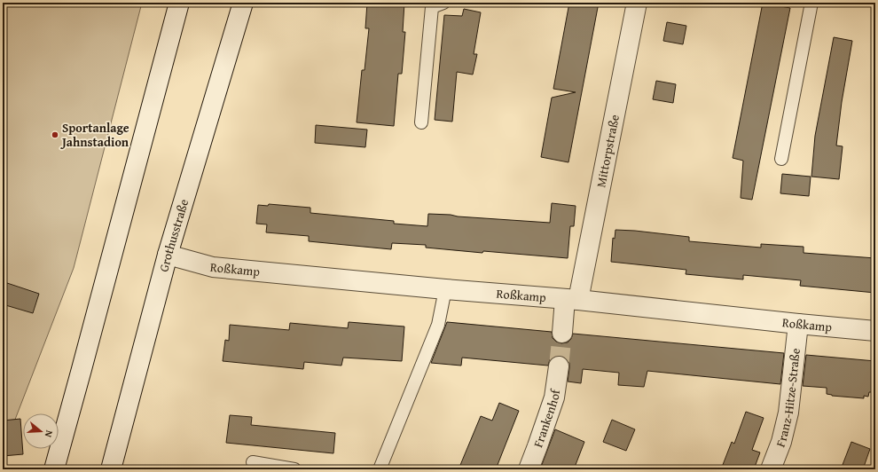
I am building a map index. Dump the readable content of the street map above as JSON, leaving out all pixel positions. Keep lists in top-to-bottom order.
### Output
{
  "streets": {
    "street": [
      "Mittorpstraße",
      "Grothusstraße",
      "Roßkamp",
      "Franz-Hitze-Straße",
      "Frankenhof"
    ]
  },
  "crossings": [
    ["Mittorpstraße", "Roßkamp"],
    ["Grothusstraße", "Roßkamp"],
    ["Roßkamp", "Franz-Hitze-Straße"]
  ],
  "places": ["Sportanlage Jahnstadion"],
  "north": "right"
}
